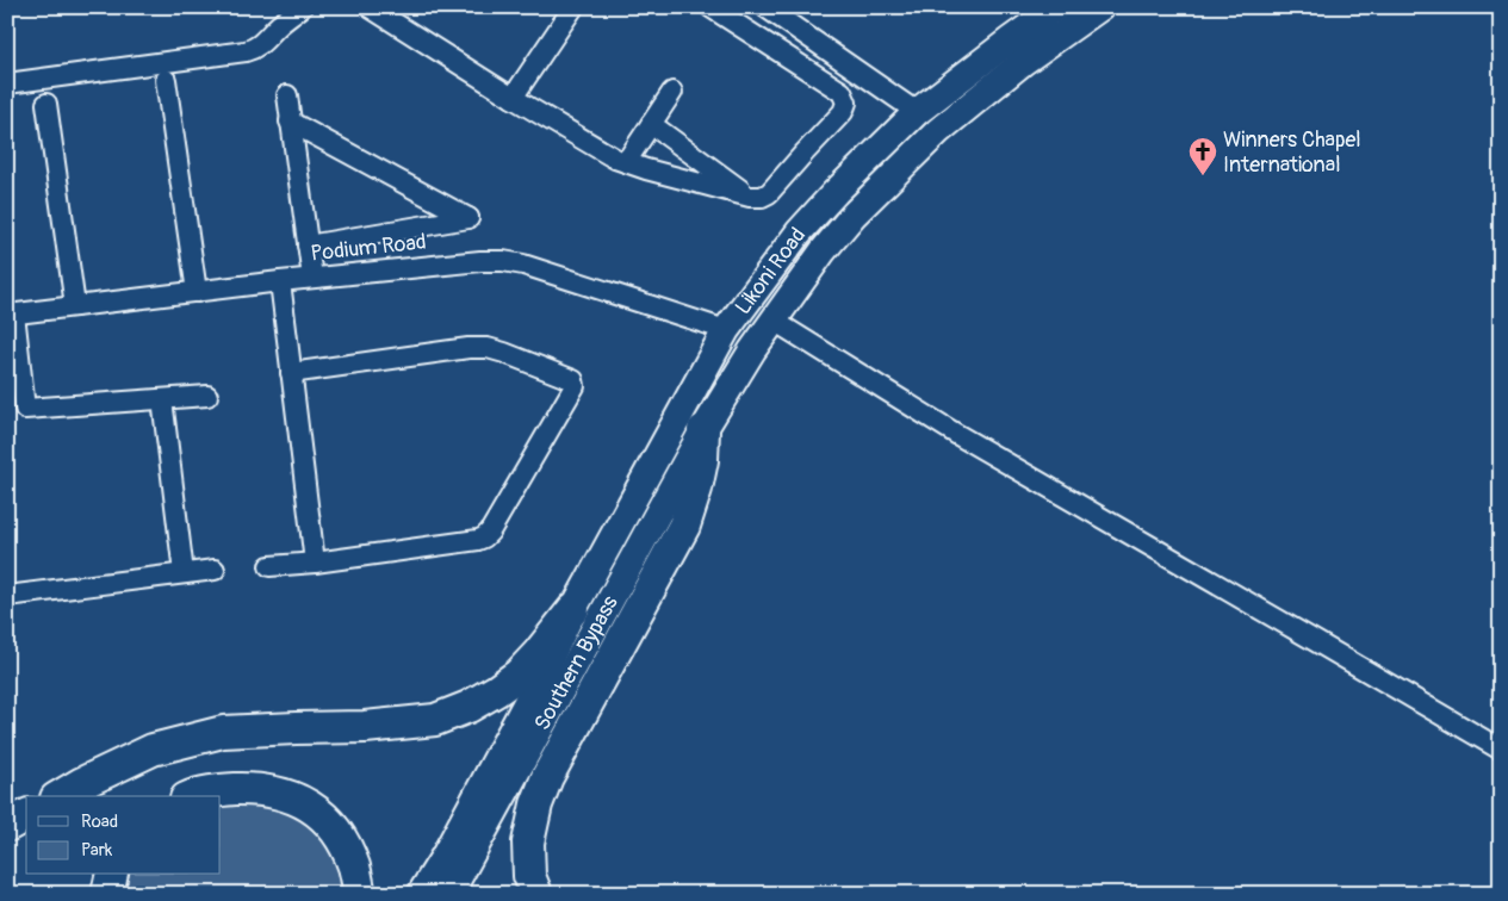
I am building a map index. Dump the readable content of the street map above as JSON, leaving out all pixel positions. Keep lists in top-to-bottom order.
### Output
{
  "streets": {
    "main road": ["Likoni Road", "Southern Bypass"],
    "street": ["Podium Road"]
  },
  "crossings": [
    ["Podium Road", "Likoni Road"],
    ["Likoni Road", "Southern Bypass"]
  ],
  "places": {
    "church": ["Winners Chapel International"]
  },
  "legend": ["Road", "Park"]
}
